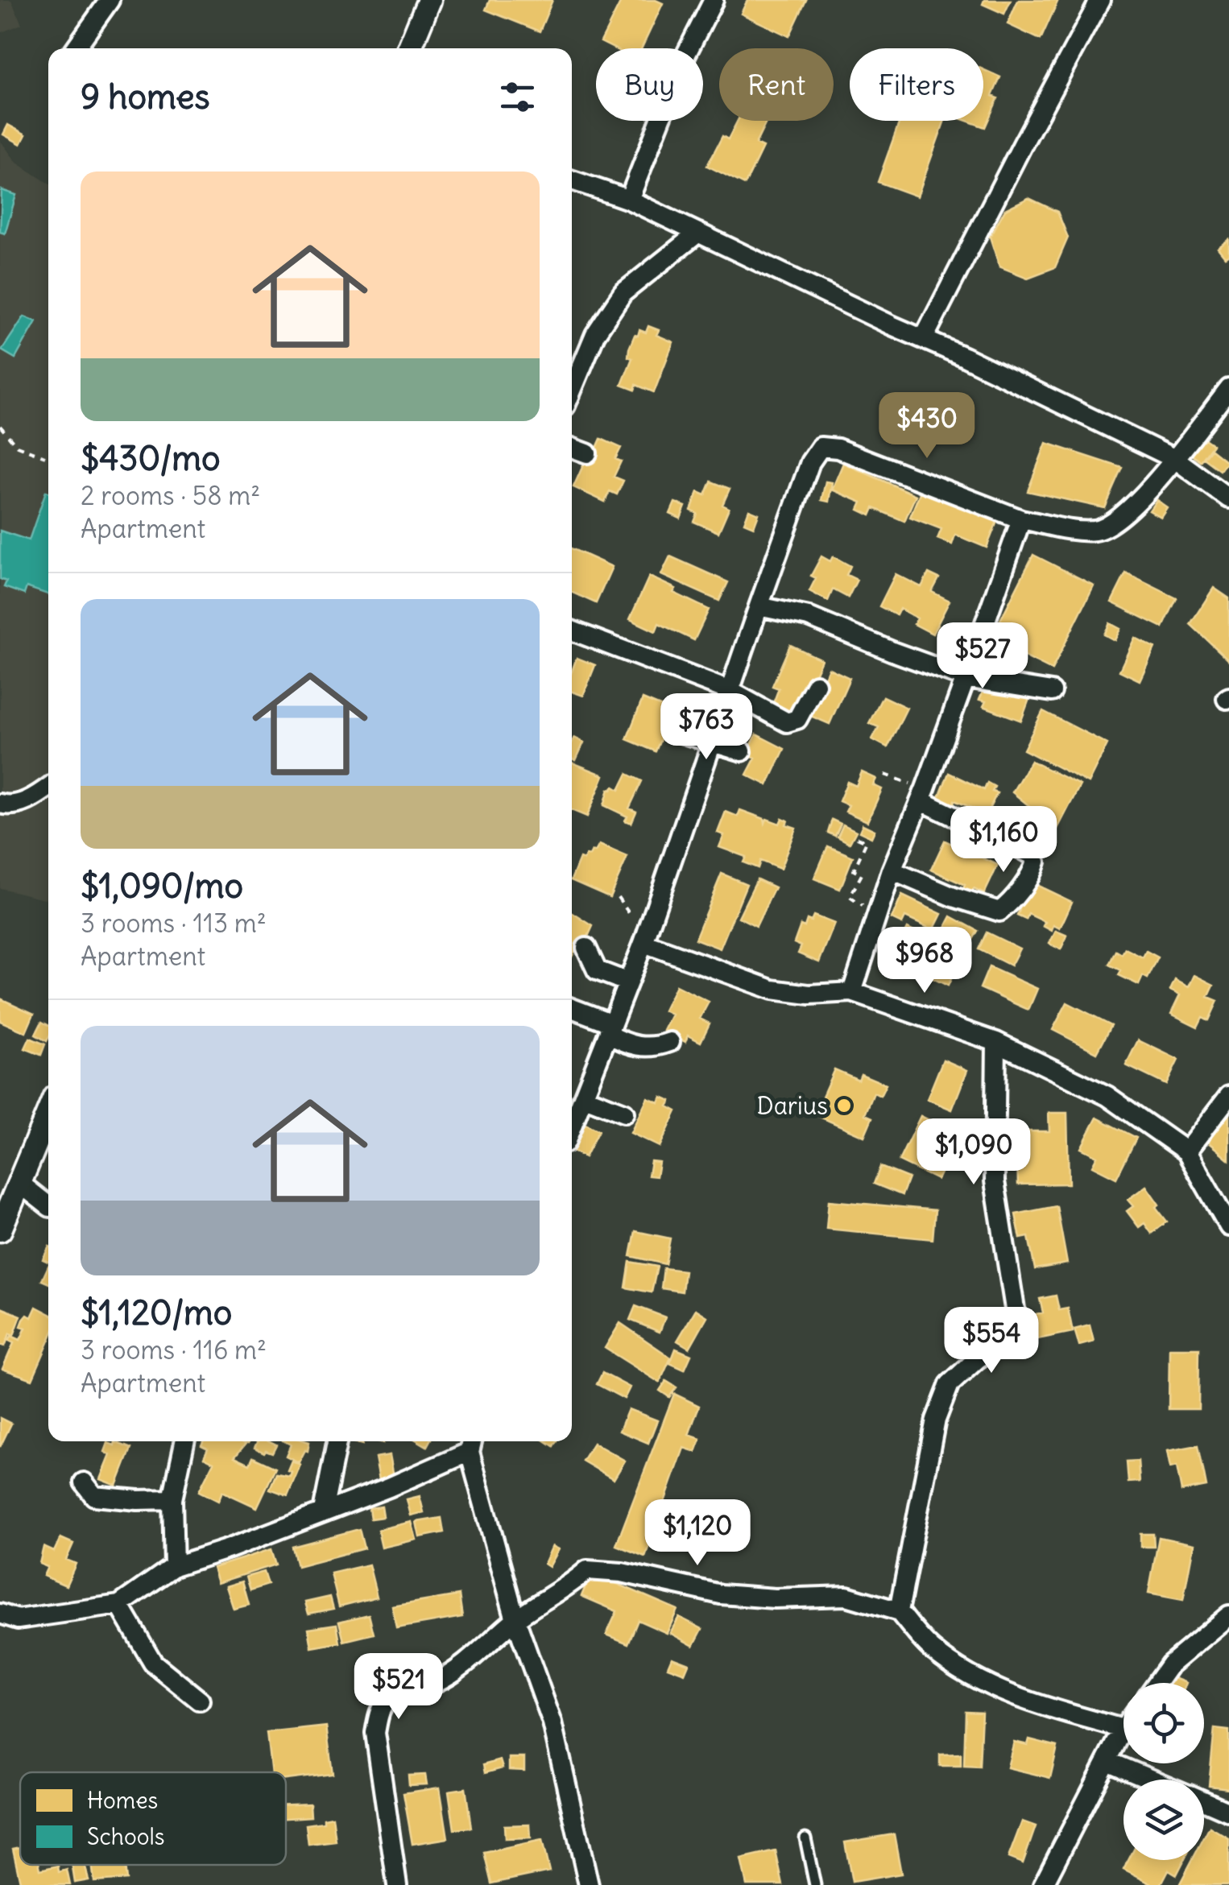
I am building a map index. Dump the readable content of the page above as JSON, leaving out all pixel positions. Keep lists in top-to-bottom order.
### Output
{
  "places": ["Darius"],
  "legend": ["Homes", "Schools"],
  "page": {
    "chip": ["Buy", "Rent", "Filters"],
    "heading": "9 homes",
    "list": [
      {
        "name": "$430/mo",
        "note": "2 rooms · 58 m² · Apartment"
      },
      {
        "name": "$1,090/mo",
        "note": "3 rooms · 113 m² · Apartment"
      },
      {
        "name": "$1,120/mo",
        "note": "3 rooms · 116 m² · Apartment"
      }
    ],
    "price": [
      "$430",
      "$527",
      "$763",
      "$1,160",
      "$968",
      "$1,090",
      "$554",
      "$1,120",
      "$521"
    ]
  }
}
